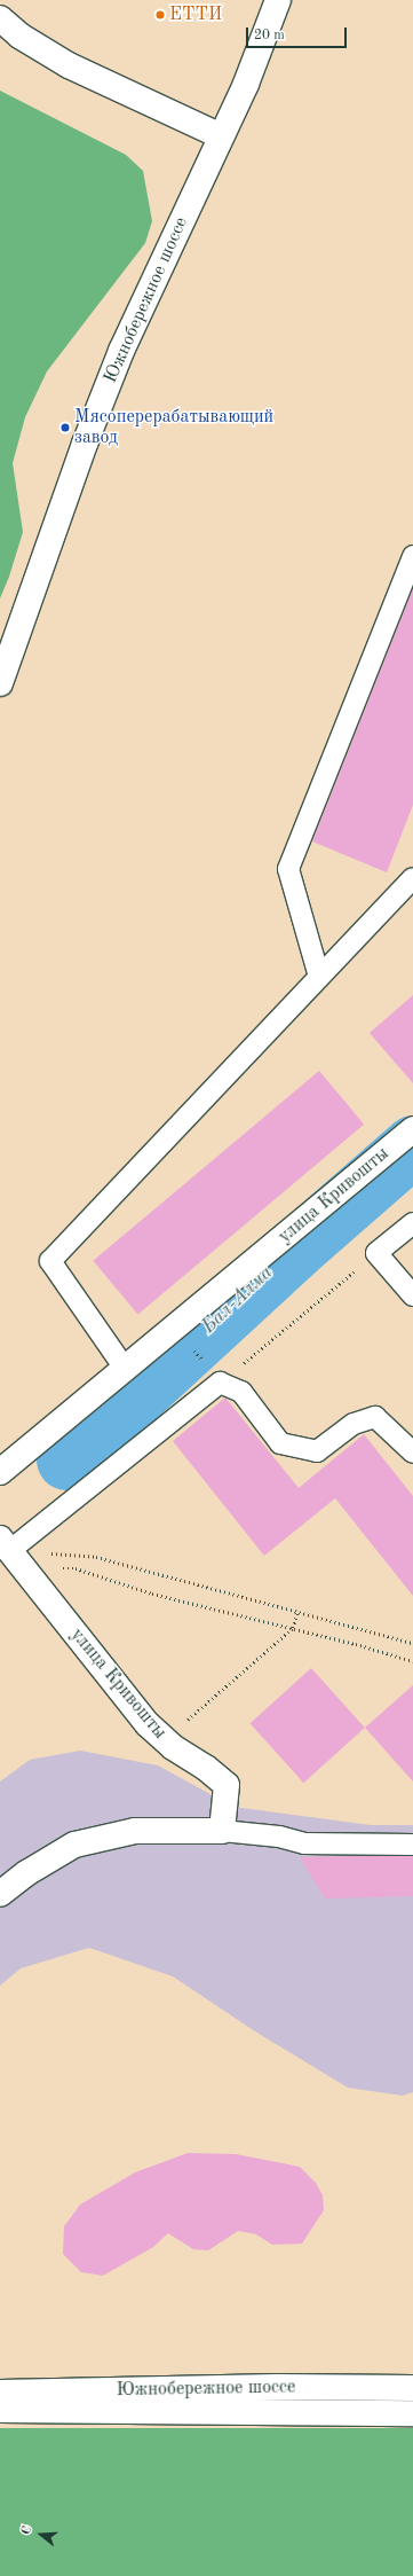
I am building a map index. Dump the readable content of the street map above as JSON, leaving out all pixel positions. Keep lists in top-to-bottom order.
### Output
{
  "streets": {
    "main road": ["Южнобережное шоссе", "улица Кривошты"]
  },
  "water": ["Бал-Алма"],
  "places": ["ЕТТИ", "Мясоперерабатывающий завод"],
  "scale_bar": "20 m",
  "north": "left"
}
